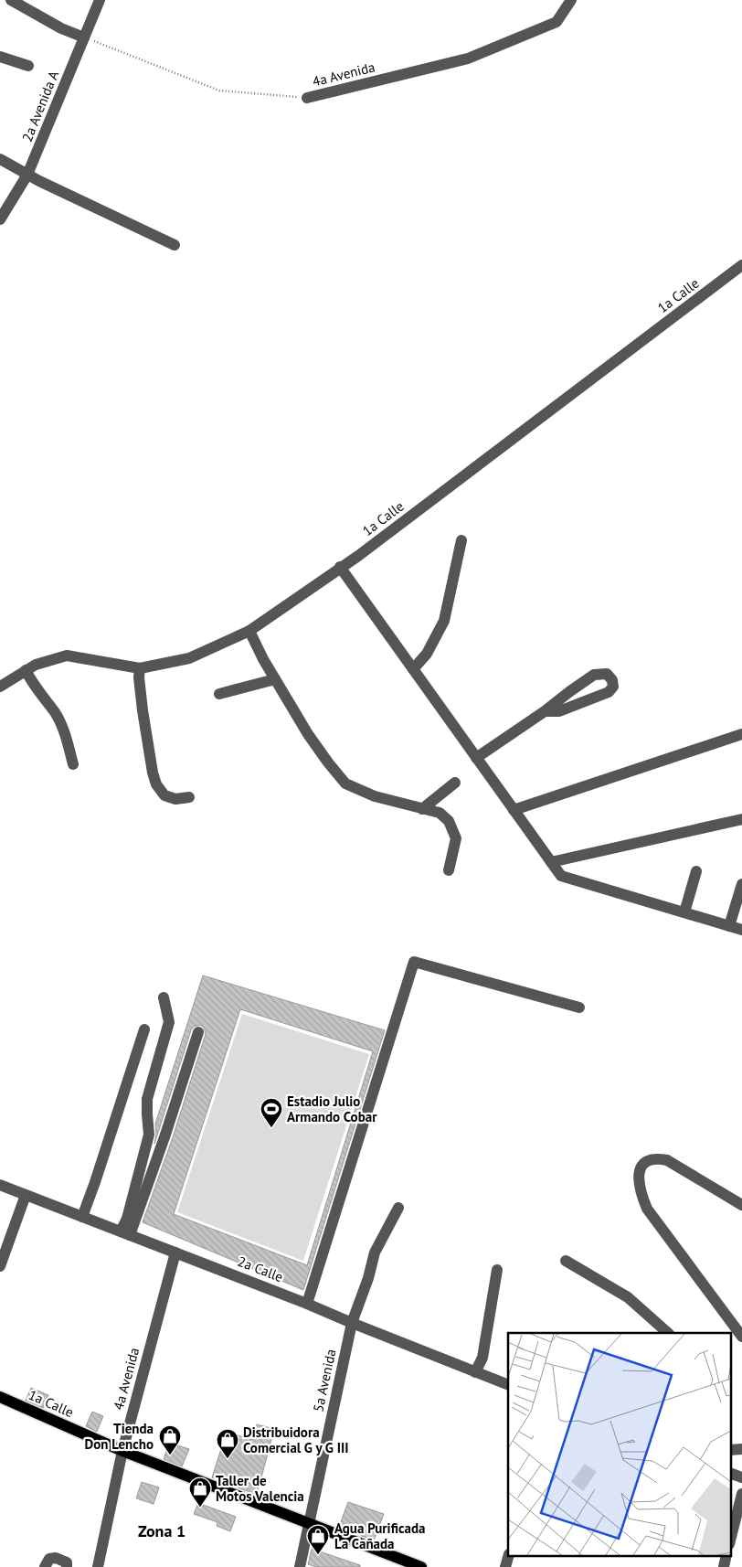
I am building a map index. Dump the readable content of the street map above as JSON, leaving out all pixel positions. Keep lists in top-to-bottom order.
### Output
{
  "streets": {
    "main road": ["1a Calle"],
    "street": [
      "4a Avenida",
      "2a Avenida A",
      "2a Calle",
      "5a Avenida"
    ]
  },
  "crossings": [
    ["4a Avenida", "2a Avenida A"],
    ["4a Avenida", "1a Calle"],
    ["4a Avenida", "2a Calle"],
    ["1a Calle", "5a Avenida"],
    ["2a Calle", "5a Avenida"]
  ],
  "districts": ["Zona 1"],
  "places": {
    "sports": ["Estadio Julio Armando Cobar"],
    "shop": [
      "Tienda Don Lencho",
      "Distribuidora Comercial G y G III",
      "Taller de Motos Valencia",
      "Agua Purificada La Cañada"
    ]
  }
}
